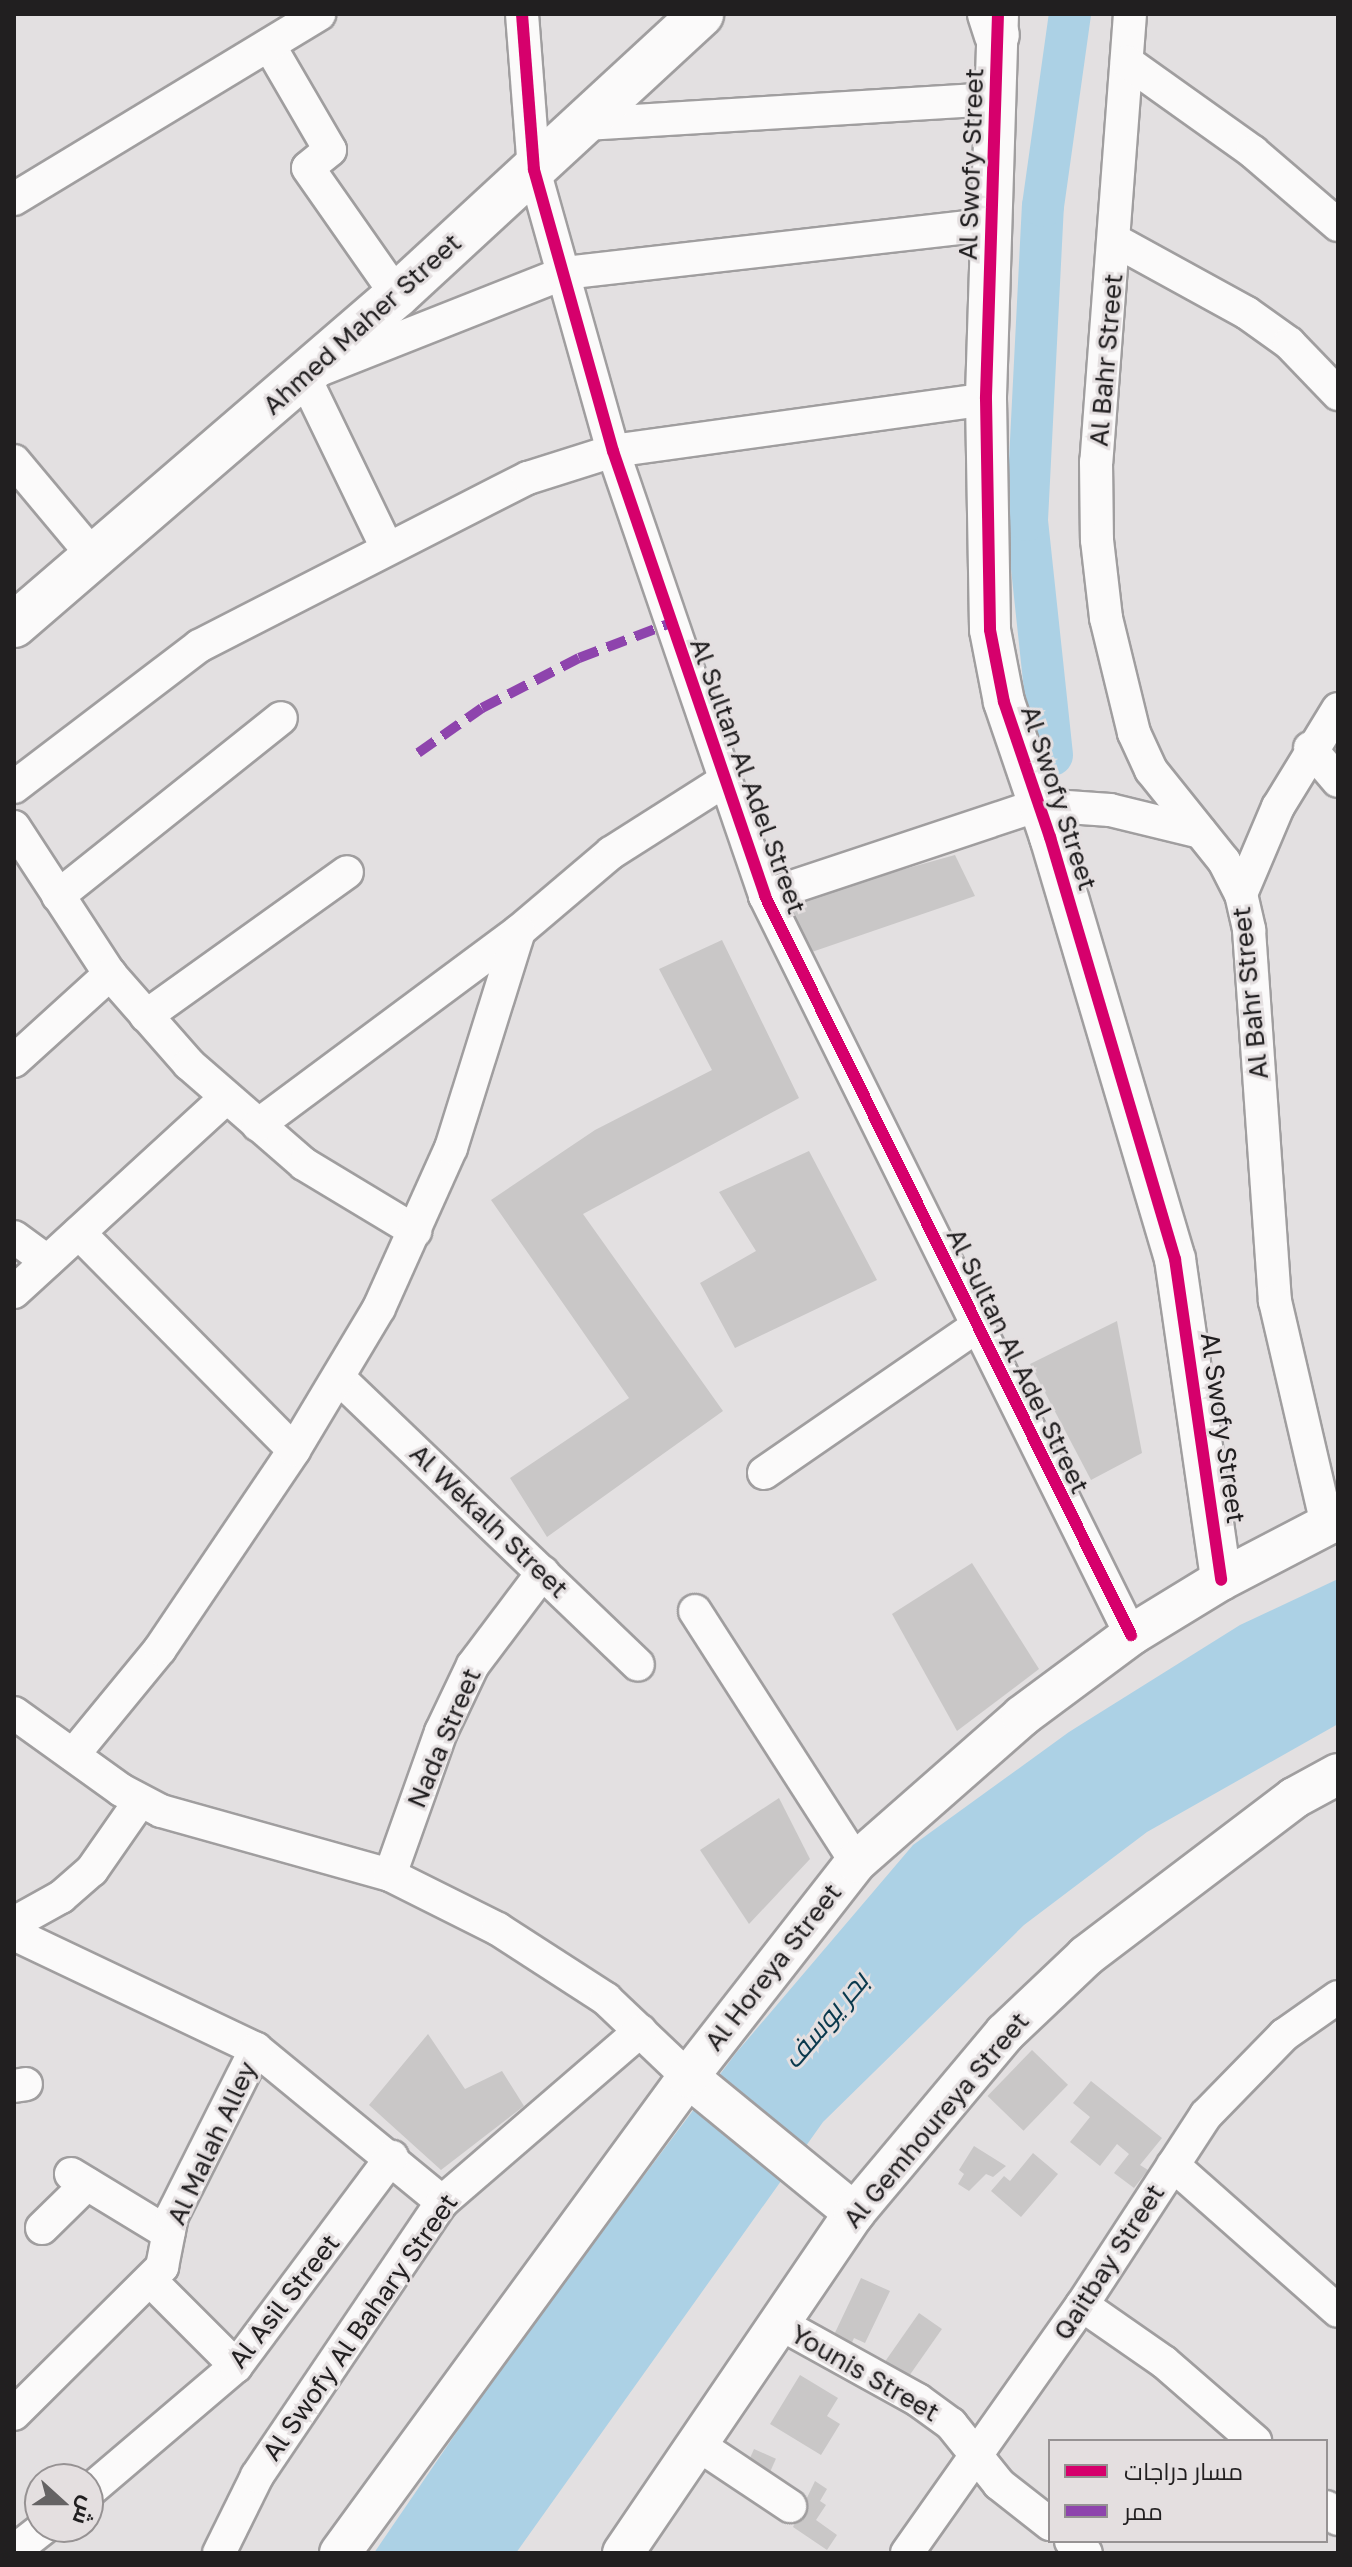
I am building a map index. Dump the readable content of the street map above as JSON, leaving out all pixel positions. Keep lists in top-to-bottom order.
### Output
{
  "streets": {
    "main road": ["Ahmed Maher Street"],
    "street": [
      "Al Swofy Street",
      "Al Bahr Street",
      "Al Sultan Al Adel Street",
      "Al Wekalh Street",
      "Nada Street",
      "Al Horeya Street",
      "Al Gemhoureya Street",
      "Al Malah Alley",
      "Qaitbay Street",
      "Al Asil Street",
      "Al Swofy Al Bahary Street",
      "Younis Street"
    ]
  },
  "crossings": [
    ["Al Swofy Street", "Al Horeya Street"],
    ["Ahmed Maher Street", "Al Sultan Al Adel Street"],
    ["Al Bahr Street", "Al Horeya Street"],
    ["Al Sultan Al Adel Street", "Al Horeya Street"],
    ["Al Wekalh Street", "Nada Street"],
    ["Al Gemhoureya Street", "Younis Street"],
    ["Qaitbay Street", "Younis Street"]
  ],
  "water": ["بحر يوسف"],
  "legend": ["مسار دراجات", "ممر"],
  "north": "right"
}
